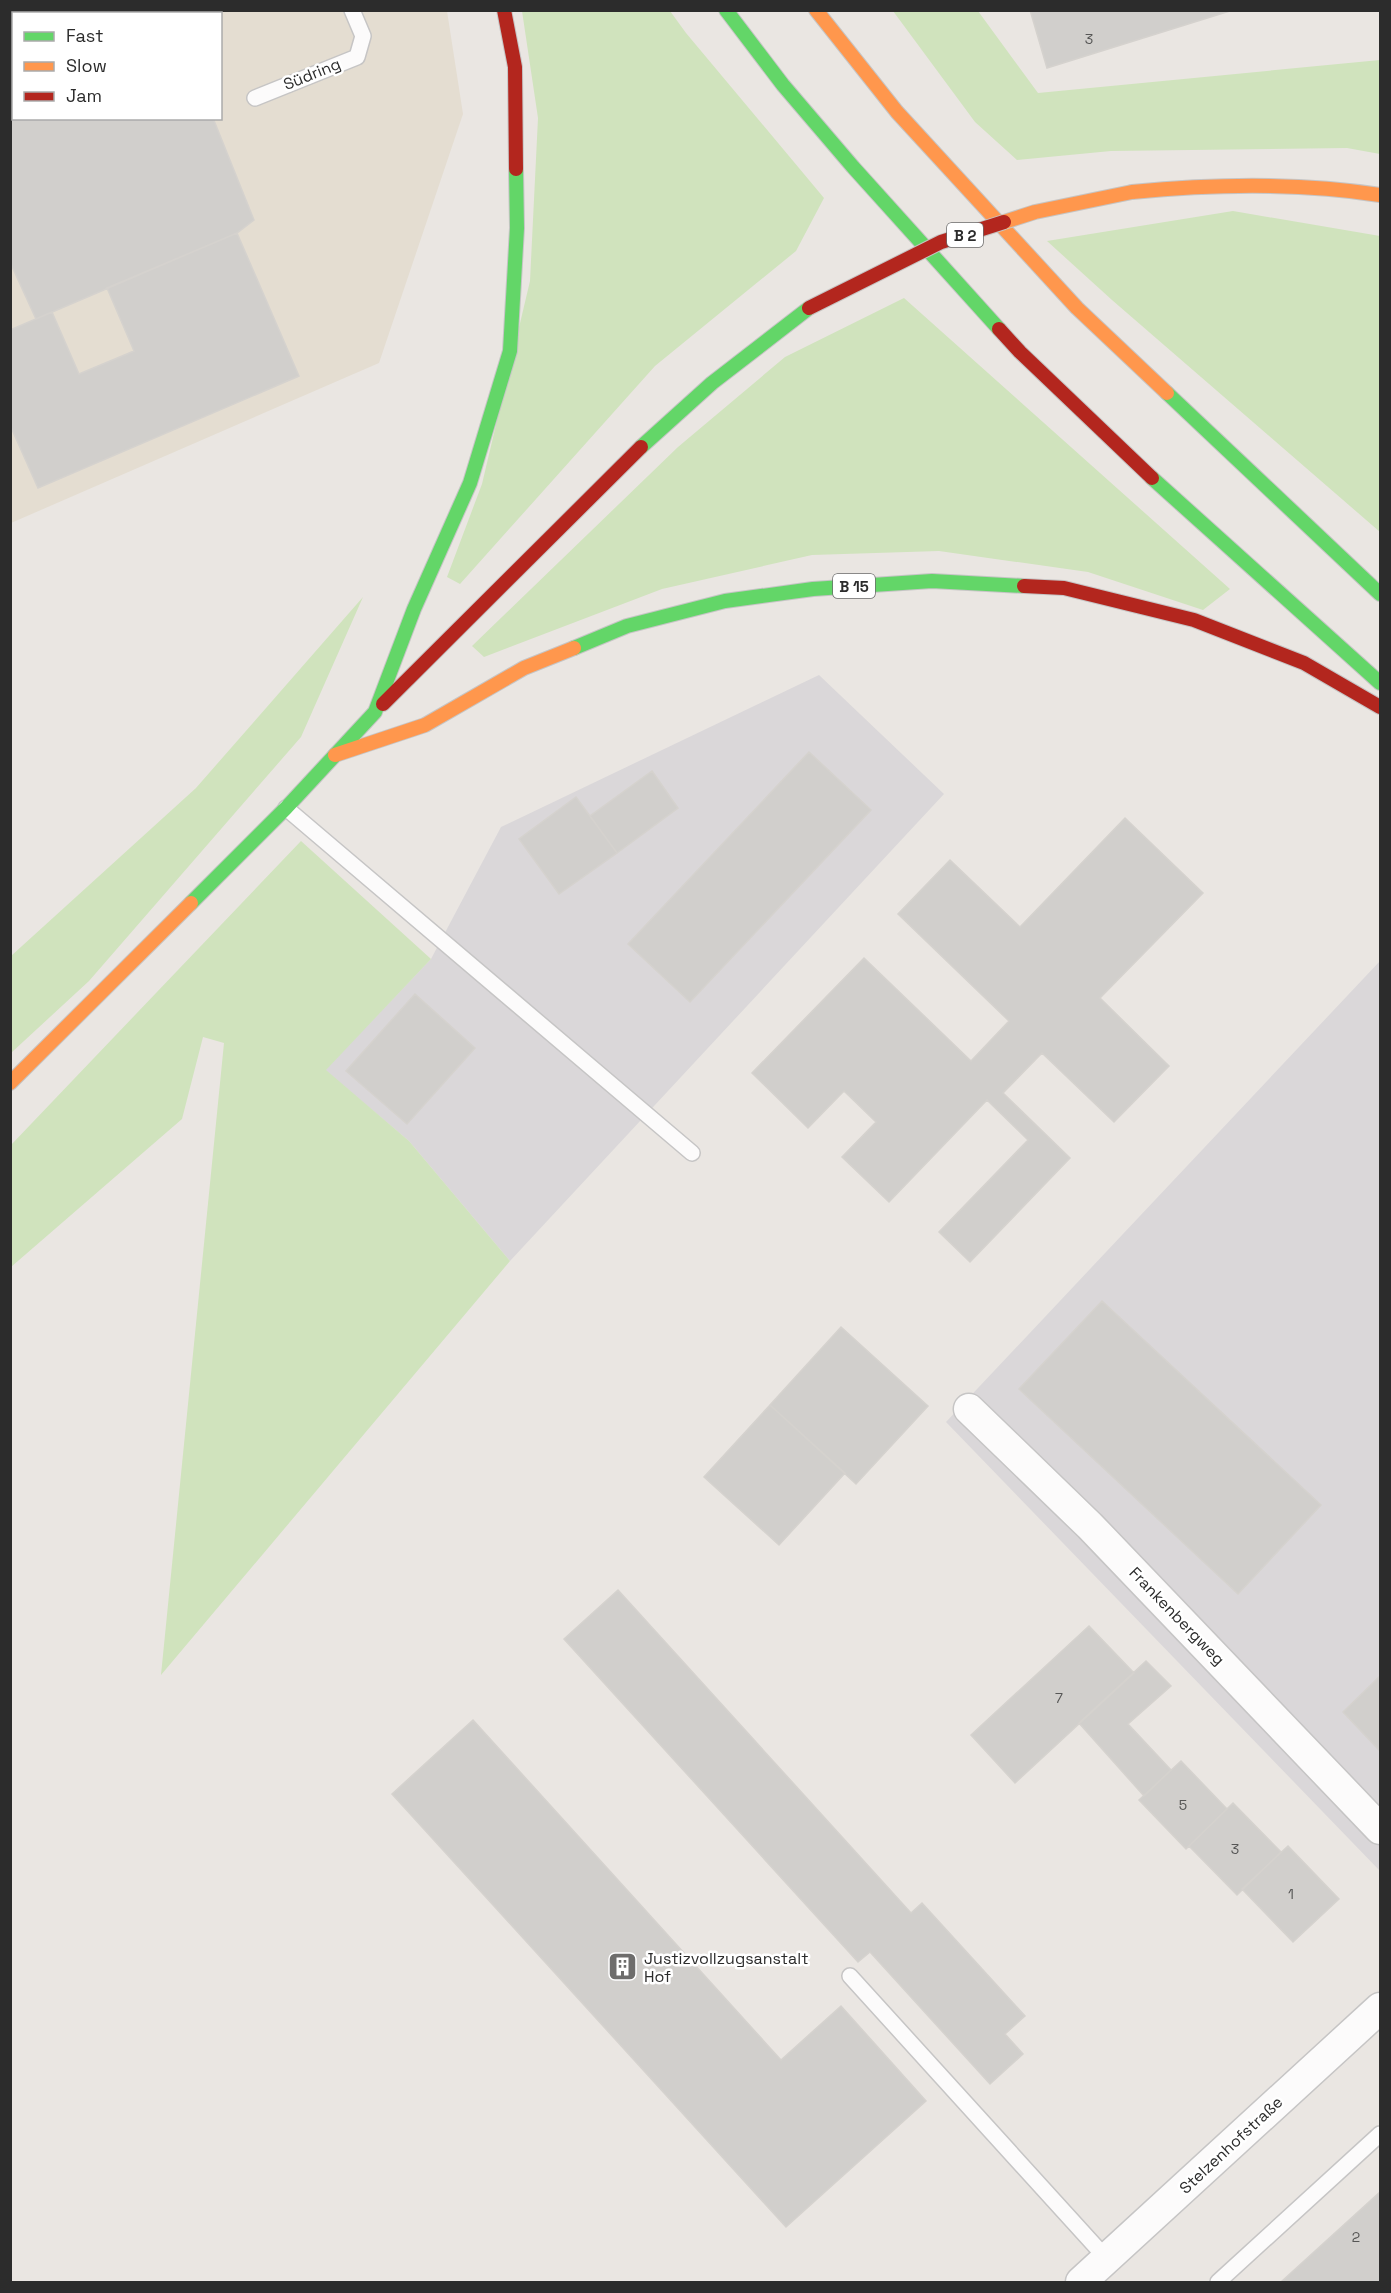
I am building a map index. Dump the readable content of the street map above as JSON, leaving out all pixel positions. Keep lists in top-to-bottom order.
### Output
{
  "streets": {
    "main road": ["B 2", "B 15"],
    "street": ["Frankenbergweg", "Stelzenhofstraße"],
    "lane": ["Südring"]
  },
  "places": {
    "building": ["Justizvollzugsanstalt Hof"]
  },
  "house_numbers": [
    "3",
    "7",
    "5",
    "3",
    "1",
    "2"
  ],
  "legend": ["Fast", "Slow", "Jam"]
}
